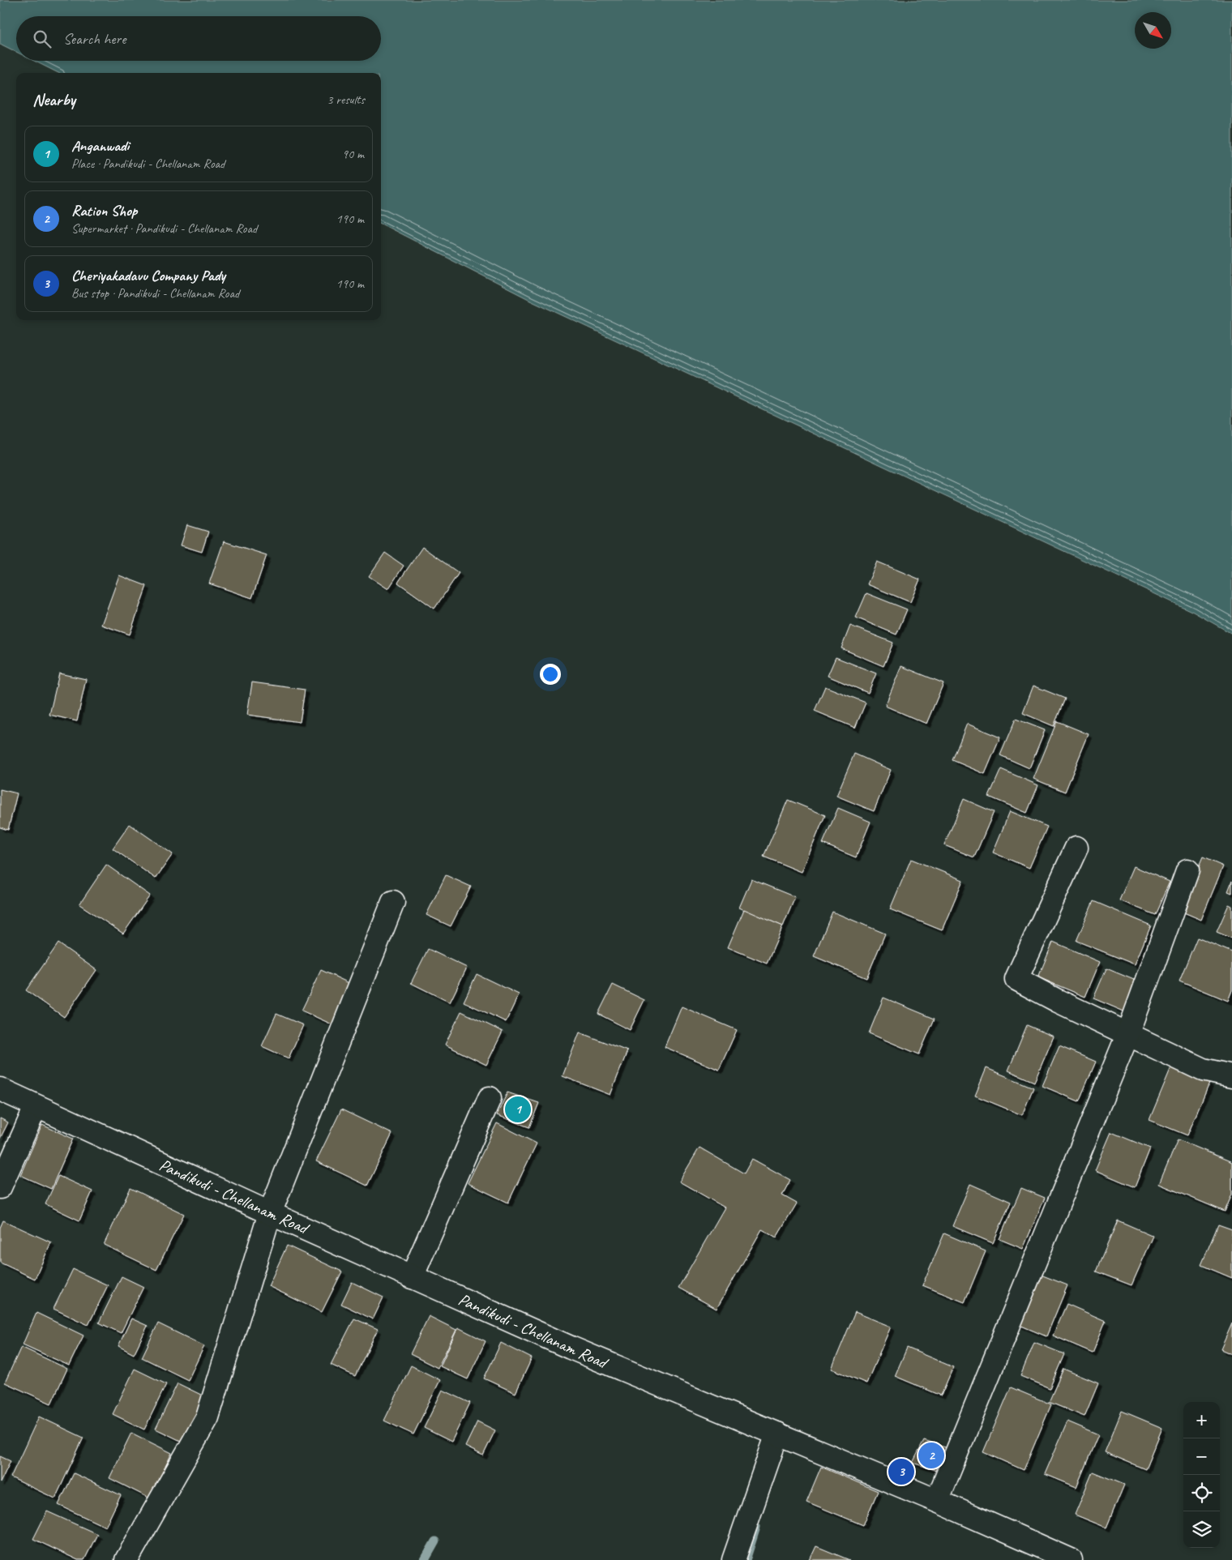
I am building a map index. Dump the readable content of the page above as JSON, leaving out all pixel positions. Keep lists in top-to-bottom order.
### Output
{
  "streets": {
    "street": ["Pandikudi - Chellanam Road"]
  },
  "north": "bottom right",
  "page": {
    "search": "Search here",
    "heading": ["Nearby", "3 results"],
    "list": [
      {
        "mark": "1",
        "name": "Anganwadi",
        "note": "Place · Pandikudi - Chellanam Road",
        "value": "90 m"
      },
      {
        "mark": "2",
        "name": "Ration Shop",
        "note": "Supermarket · Pandikudi - Chellanam Road",
        "value": "190 m"
      },
      {
        "mark": "3",
        "name": "Cheriyakadavu Company Pady",
        "note": "Bus stop · Pandikudi - Chellanam Road",
        "value": "190 m"
      }
    ],
    "pins": ["1", "2", "3"],
    "map_buttons": ["+", "−"]
  }
}
